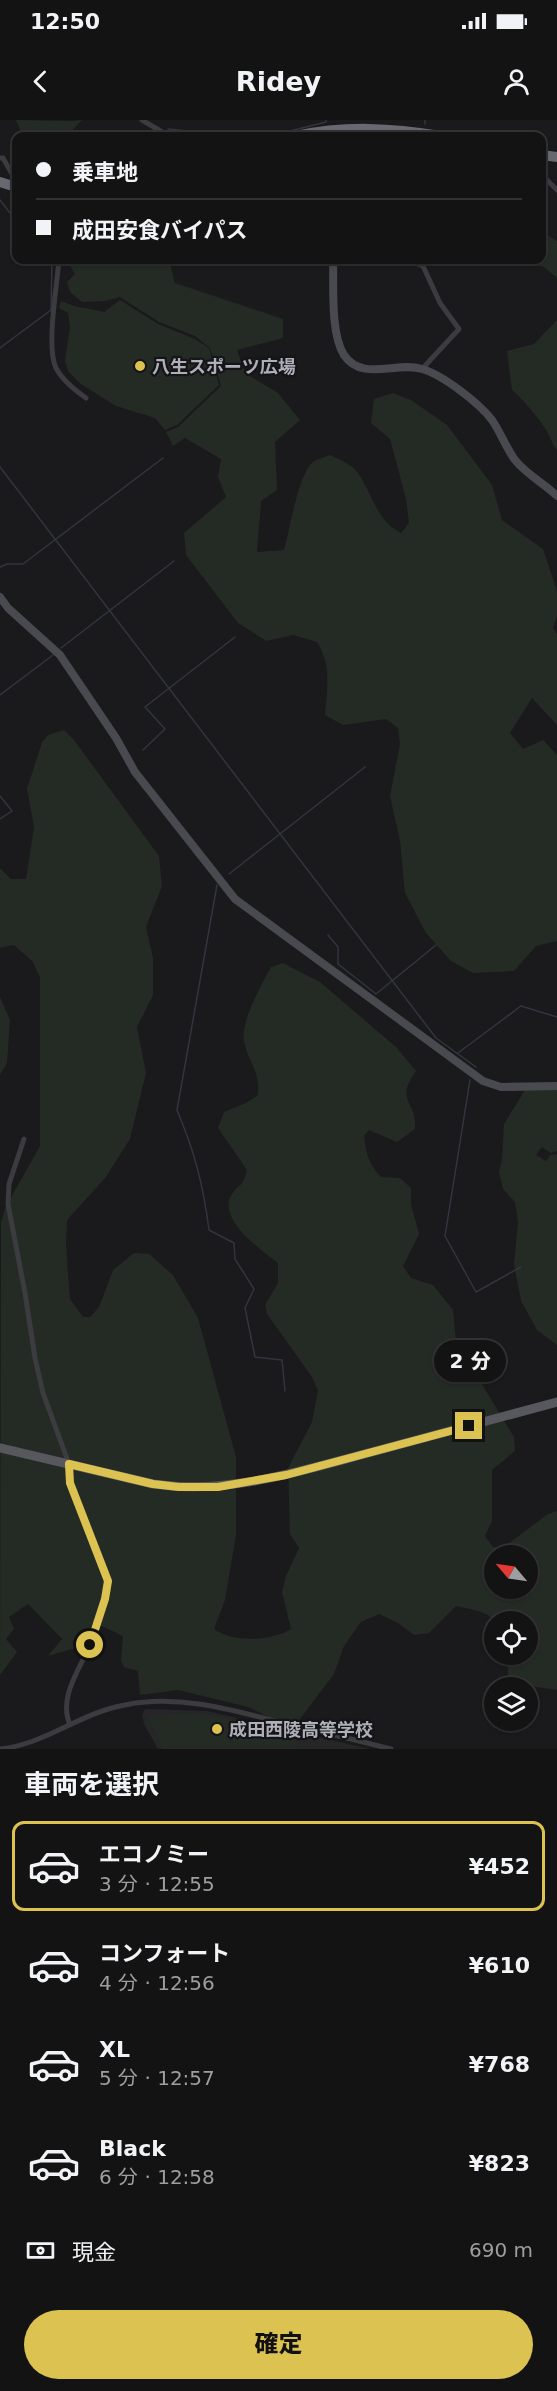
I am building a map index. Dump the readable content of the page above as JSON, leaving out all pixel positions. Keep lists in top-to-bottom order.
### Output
{
  "places": ["八生スポーツ広場", "成田西陵高等学校"],
  "north": "top left",
  "page": {
    "status": "12:50",
    "header": "Ridey",
    "banner": ["乗車地", "成田安食バイパス"],
    "bubble": "2 分",
    "heading": "車両を選択",
    "list": [
      {
        "name": "エコノミー",
        "note": "3 分 · 12:55",
        "value": "¥452"
      },
      {
        "name": "コンフォート",
        "note": "4 分 · 12:56",
        "value": "¥610"
      },
      {
        "name": "XL",
        "note": "5 分 · 12:57",
        "value": "¥768"
      },
      {
        "name": "Black",
        "note": "6 分 · 12:58",
        "value": "¥823"
      }
    ],
    "pay": ["現金", "690 m"],
    "buttons": "確定"
  }
}
